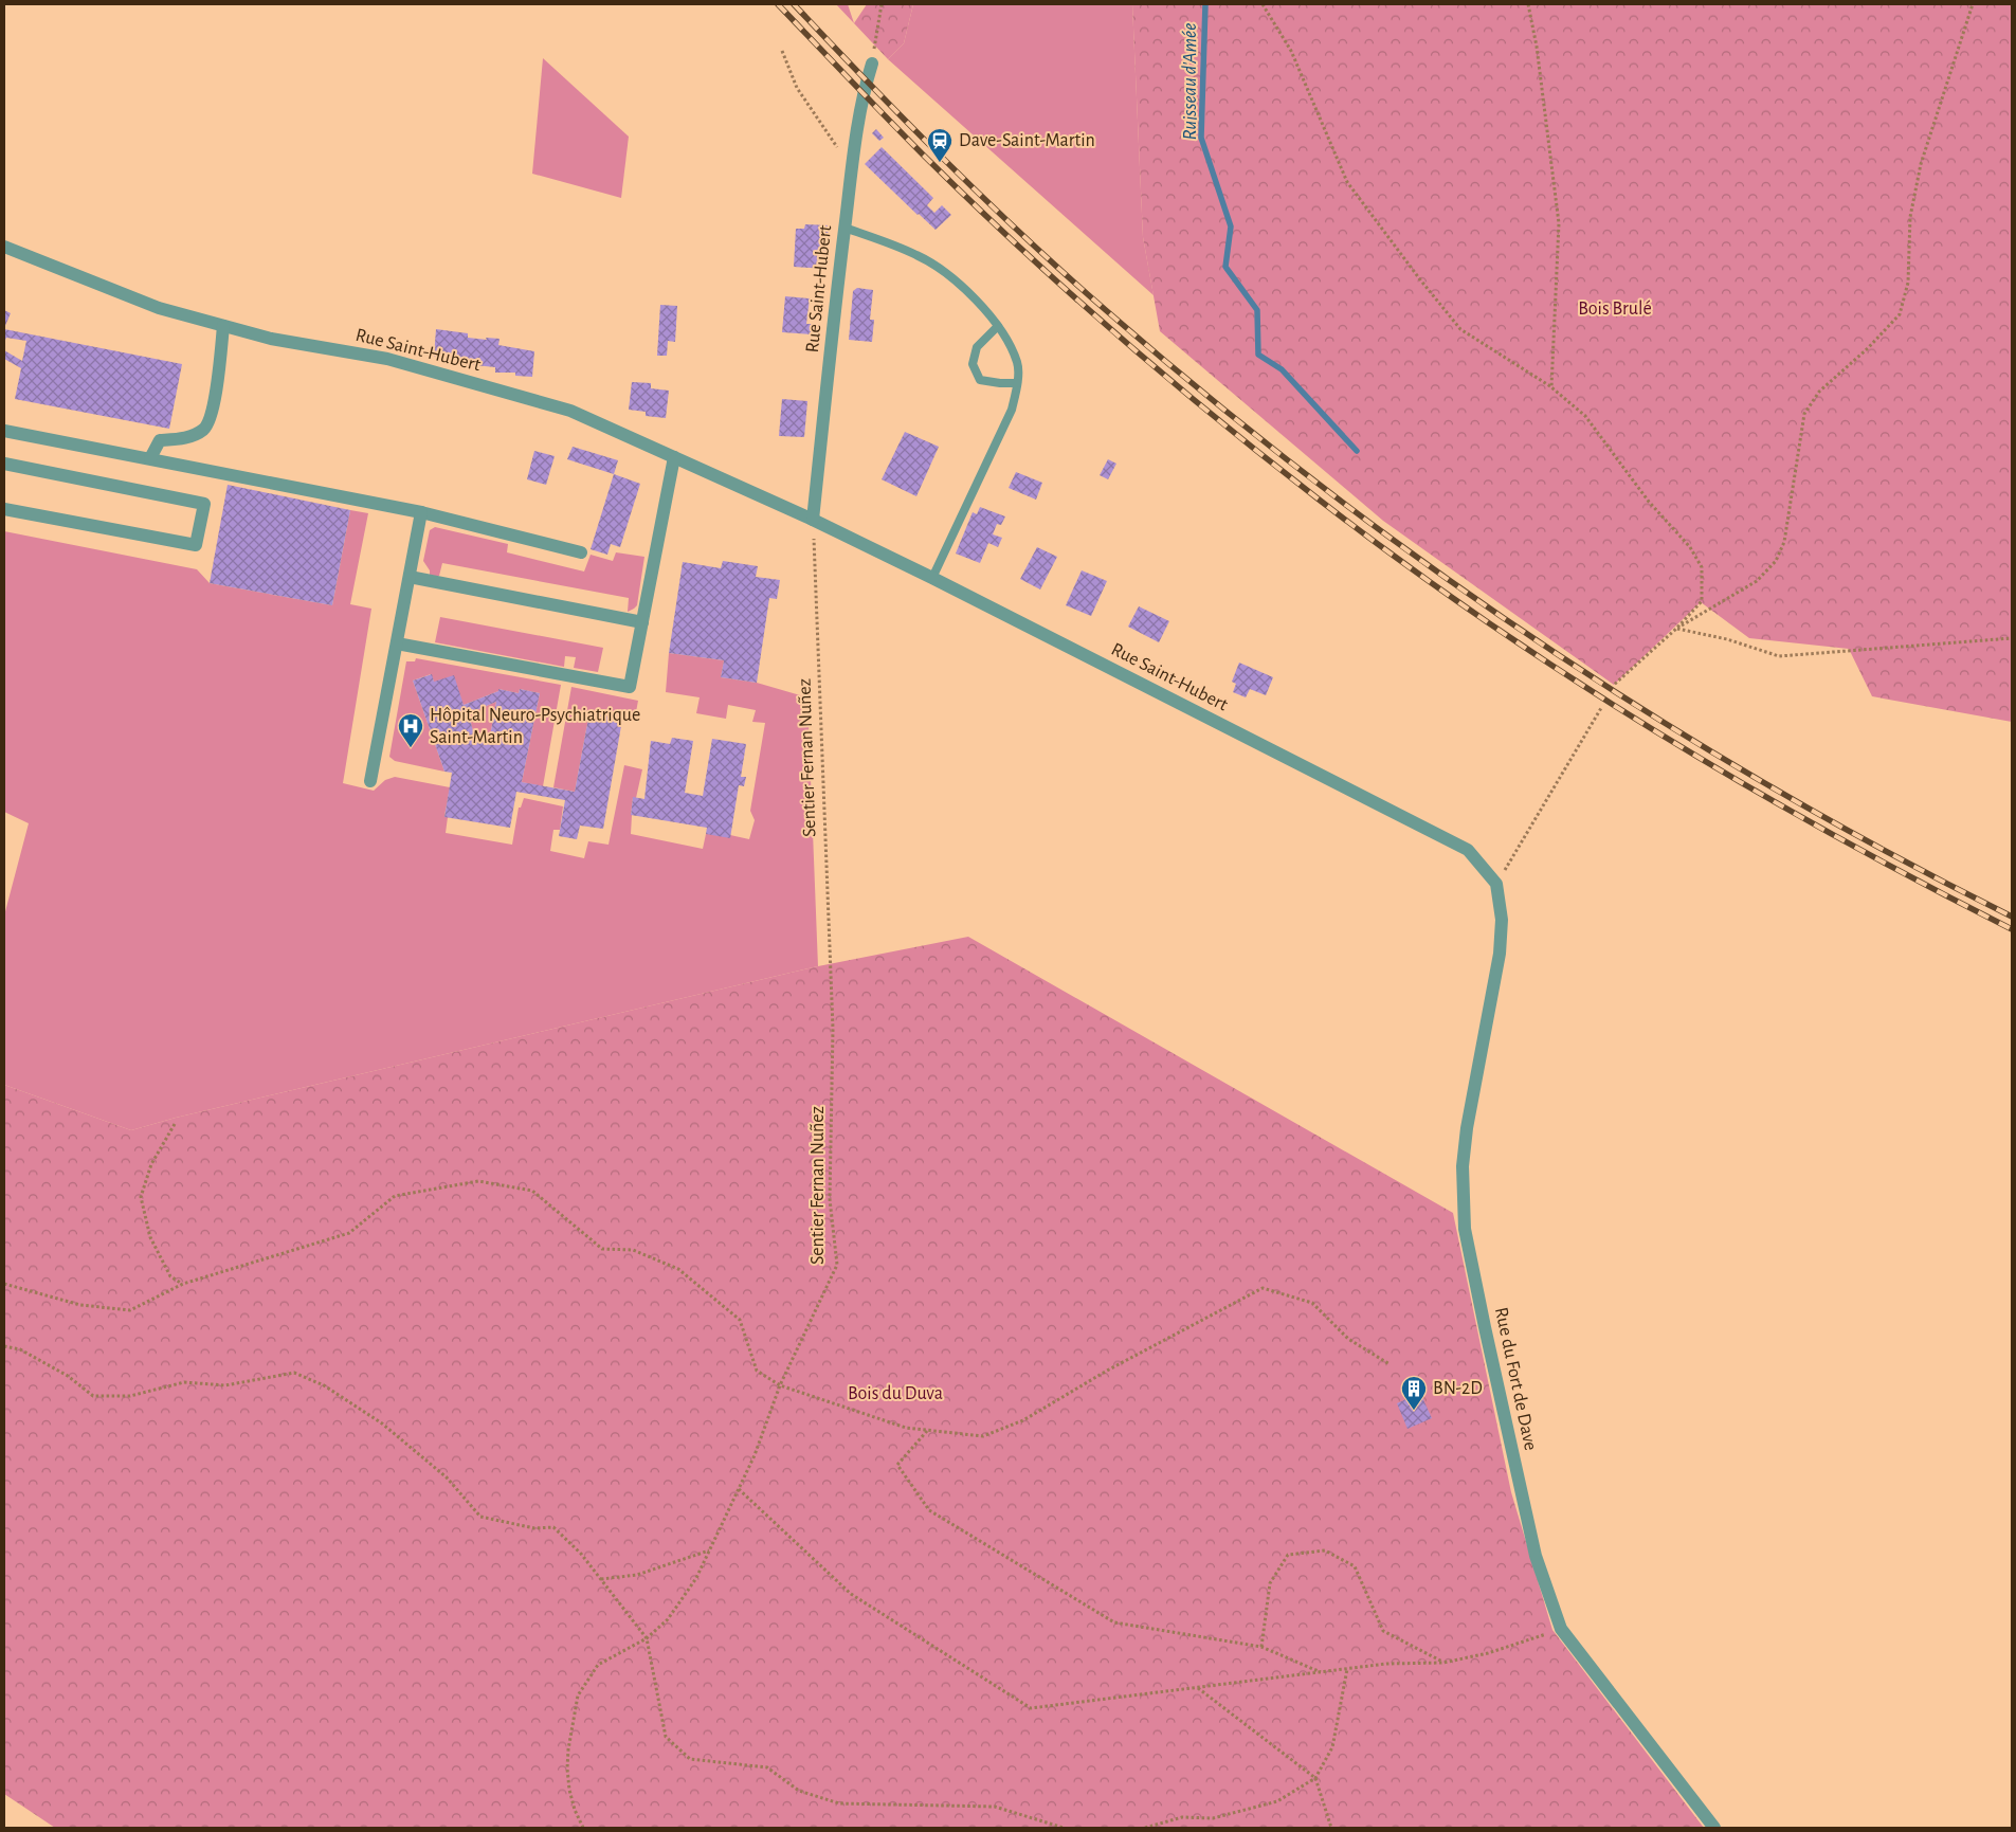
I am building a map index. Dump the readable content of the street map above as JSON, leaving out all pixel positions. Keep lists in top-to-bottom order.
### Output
{
  "streets": {
    "street": ["Rue Saint-Hubert", "Rue du Fort de Dave"],
    "path": ["Sentier Fernan Nuñez"]
  },
  "crossings": [
    ["Rue Saint-Hubert", "Sentier Fernan Nuñez"],
    ["Rue Saint-Hubert", "Rue du Fort de Dave"]
  ],
  "water": ["Ruisseau d'Amée"],
  "parks": ["Bois Brulé", "Bois du Duva"],
  "places": {
    "station": ["Dave-Saint-Martin"],
    "hospital": ["Hôpital Neuro-Psychiatrique Saint-Martin"],
    "building": ["BN-2D"]
  }
}
